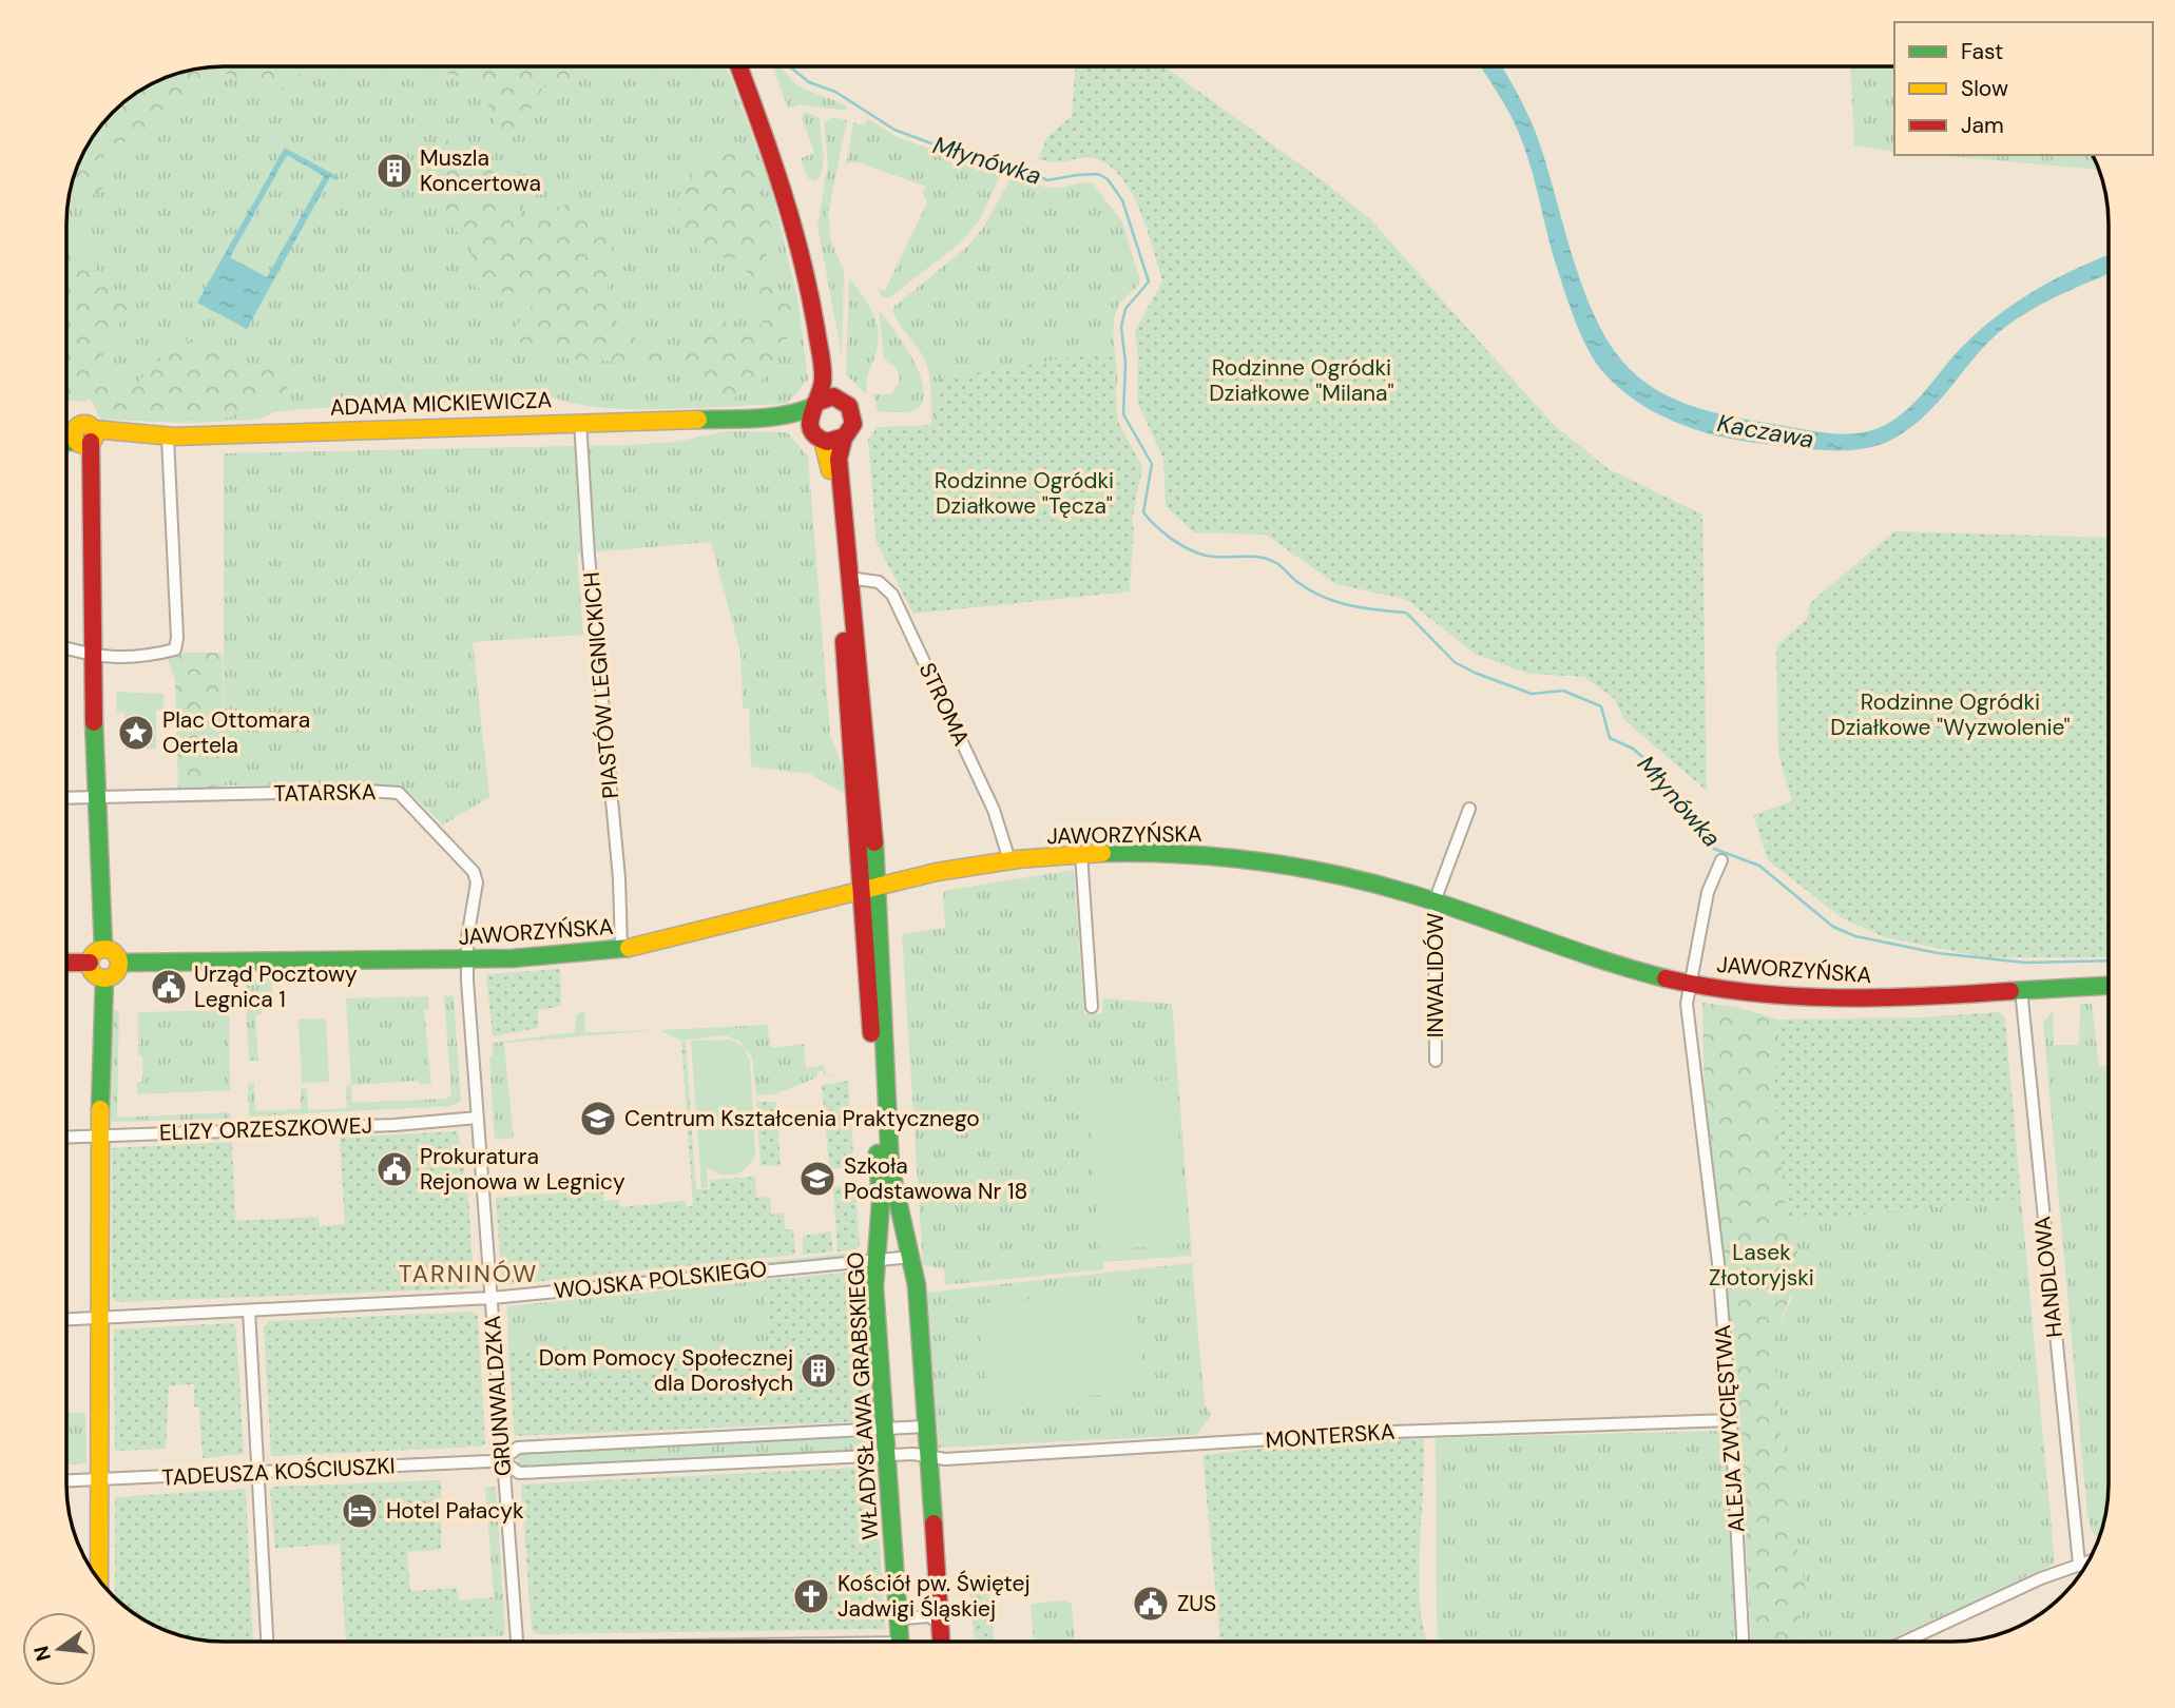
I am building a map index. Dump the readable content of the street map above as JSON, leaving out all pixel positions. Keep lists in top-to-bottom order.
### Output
{
  "streets": {
    "street": [
      "ADAMA MICKIEWICZA",
      "PIASTÓW LEGNICKICH",
      "STROMA",
      "TATARSKA",
      "JAWORZYŃSKA",
      "INWALIDÓW",
      "ELIZY ORZESZKOWEJ",
      "HANDLOWA",
      "WOJSKA POLSKIEGO",
      "GRUNWALDZKA",
      "WŁADYSŁAWA GRABSKIEGO",
      "ALEJA ZWYCIĘSTWA",
      "MONTERSKA",
      "TADEUSZA KOŚCIUSZKI"
    ]
  },
  "crossings": [
    ["ADAMA MICKIEWICZA", "PIASTÓW LEGNICKICH"],
    ["PIASTÓW LEGNICKICH", "JAWORZYŃSKA"],
    ["STROMA", "JAWORZYŃSKA"],
    ["TATARSKA", "JAWORZYŃSKA"],
    ["TATARSKA", "GRUNWALDZKA"],
    ["JAWORZYŃSKA", "INWALIDÓW"],
    ["JAWORZYŃSKA", "HANDLOWA"],
    ["JAWORZYŃSKA", "GRUNWALDZKA"],
    ["JAWORZYŃSKA", "WŁADYSŁAWA GRABSKIEGO"],
    ["JAWORZYŃSKA", "ALEJA ZWYCIĘSTWA"],
    ["ELIZY ORZESZKOWEJ", "GRUNWALDZKA"],
    ["WOJSKA POLSKIEGO", "GRUNWALDZKA"],
    ["WOJSKA POLSKIEGO", "WŁADYSŁAWA GRABSKIEGO"],
    ["GRUNWALDZKA", "TADEUSZA KOŚCIUSZKI"],
    ["WŁADYSŁAWA GRABSKIEGO", "MONTERSKA"],
    ["WŁADYSŁAWA GRABSKIEGO", "TADEUSZA KOŚCIUSZKI"],
    ["ALEJA ZWYCIĘSTWA", "MONTERSKA"],
    ["MONTERSKA", "TADEUSZA KOŚCIUSZKI"]
  ],
  "districts": ["TARNINÓW"],
  "water": ["Młynówka", "Kaczawa"],
  "parks": [
    "Rodzinne Ogródki Działkowe \"Milana\"",
    "Rodzinne Ogródki Działkowe \"Tęcza\"",
    "Rodzinne Ogródki Działkowe \"Wyzwolenie\"",
    "Lasek Złotoryjski"
  ],
  "places": {
    "building": ["Muszla Koncertowa", "Dom Pomocy Społecznej dla Dorosłych"],
    "place": ["Plac Ottomara Oertela"],
    "public building": ["Urząd Pocztowy Legnica 1", "Prokuratura Rejonowa w Legnicy", "ZUS"],
    "school or university": ["Centrum Kształcenia Praktycznego", "Szkoła Podstawowa Nr 18"],
    "hotel": ["Hotel Pałacyk"],
    "church": ["Kościół pw. Świętej Jadwigi Śląskiej"]
  },
  "legend": ["Fast", "Slow", "Jam"],
  "north": "left"
}
